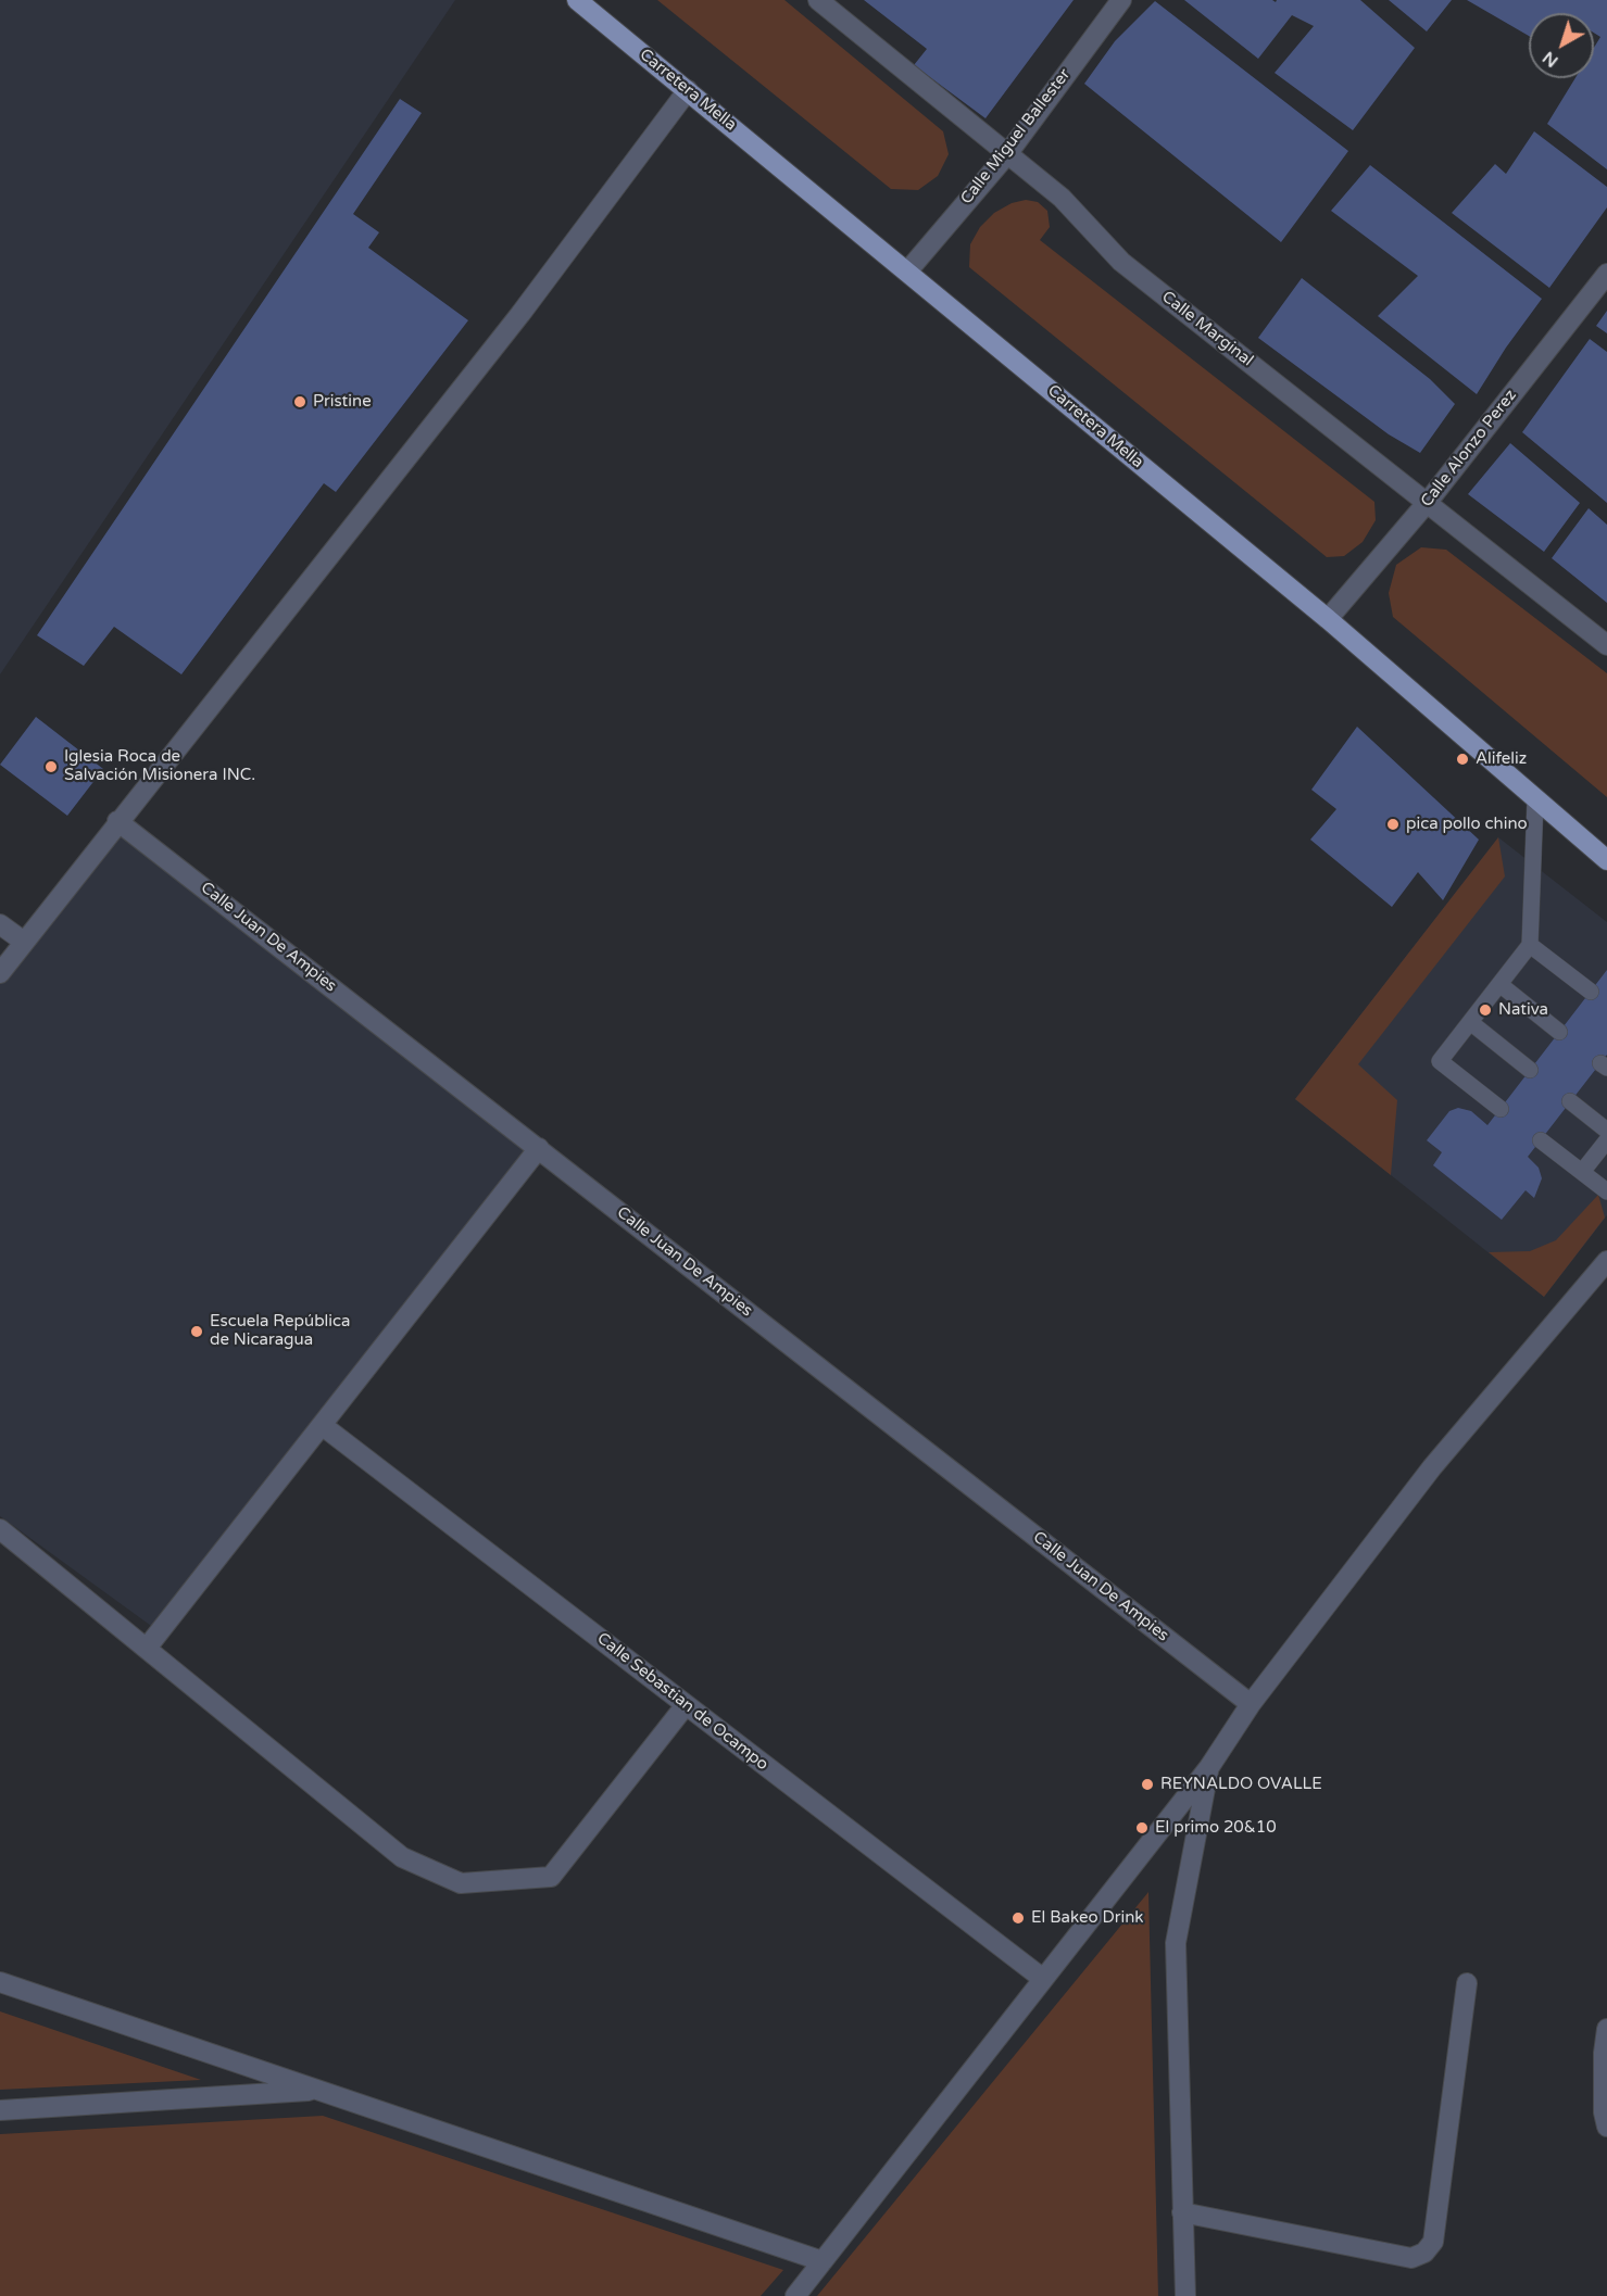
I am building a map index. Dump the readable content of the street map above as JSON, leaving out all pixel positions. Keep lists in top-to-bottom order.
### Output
{
  "streets": {
    "main road": ["Carretera Mella"],
    "street": [
      "Calle Miguel Ballester",
      "Calle Marginal",
      "Calle Alonzo Perez",
      "Calle Juan De Ampies",
      "Calle Sebastian de Ocampo"
    ]
  },
  "crossings": [
    ["Carretera Mella", "Calle Miguel Ballester"],
    ["Carretera Mella", "Calle Alonzo Perez"],
    ["Calle Miguel Ballester", "Calle Marginal"],
    ["Calle Marginal", "Calle Alonzo Perez"]
  ],
  "places": [
    "Pristine",
    "Alifeliz",
    "Iglesia Roca de Salvación Misionera INC.",
    "pica pollo chino",
    "Nativa",
    "Escuela República de Nicaragua",
    "REYNALDO OVALLE",
    "El primo 20&10",
    "El Bakeo Drink"
  ],
  "north": "bottom left"
}
